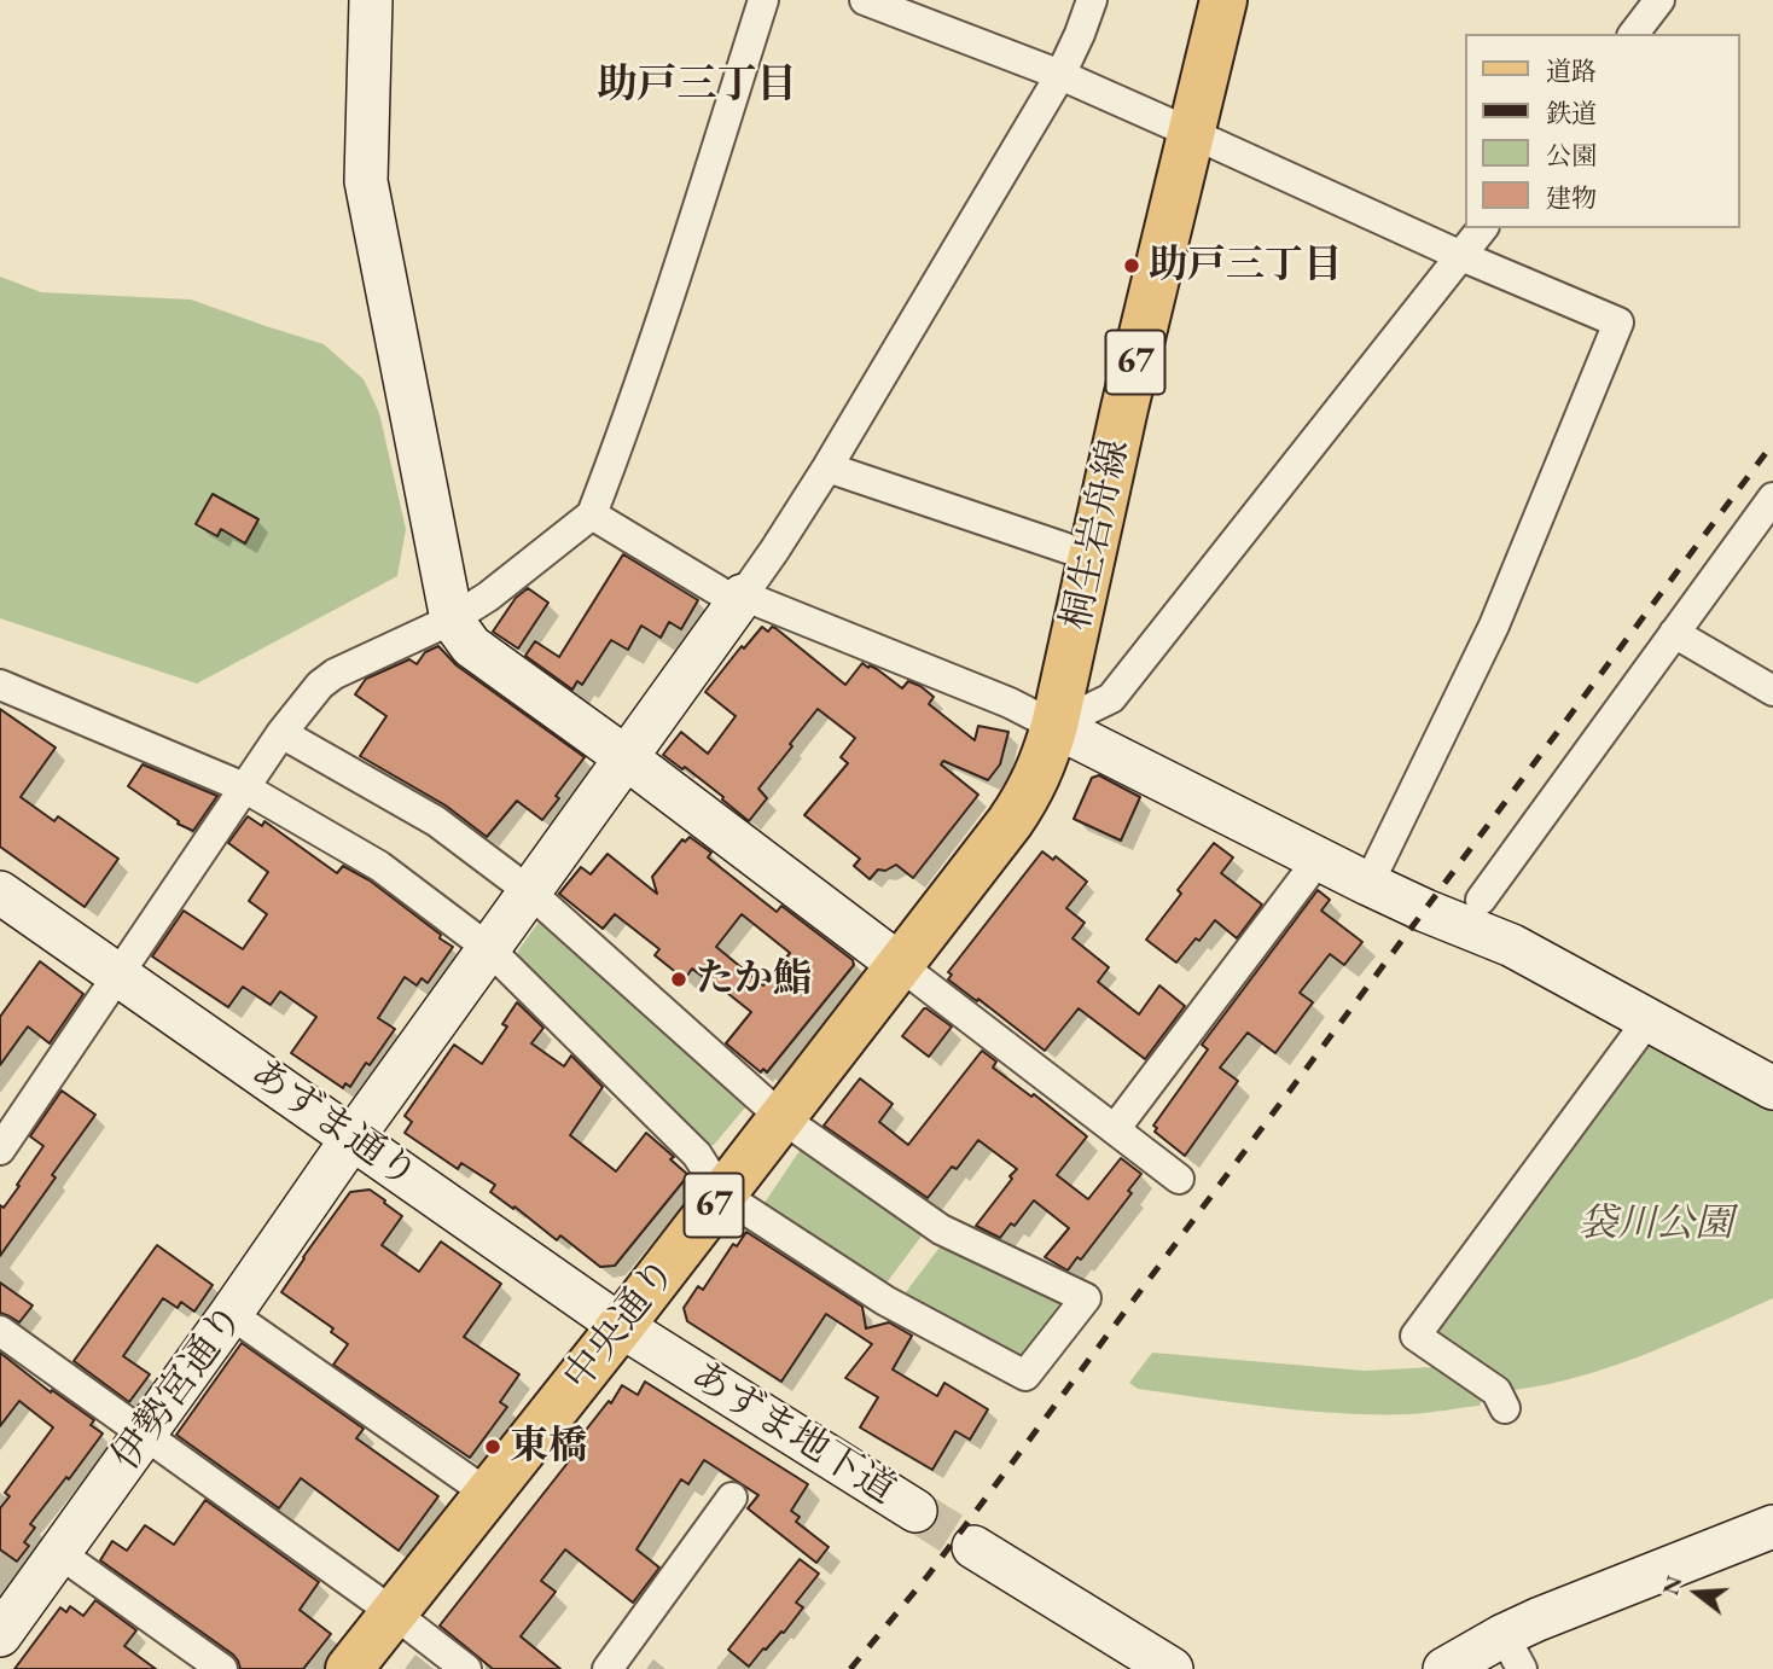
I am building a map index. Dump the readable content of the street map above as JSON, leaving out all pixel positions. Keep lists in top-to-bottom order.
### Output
{
  "streets": {
    "main road": ["67", "桐生岩舟線", "中央通り"],
    "street": ["あずま通り", "伊勢宮通り", "あずま地下道"]
  },
  "crossings": [
    ["桐生岩舟線", "中央通り"],
    ["あずま通り", "中央通り"],
    ["あずま通り", "伊勢宮通り"],
    ["あずま通り", "あずま地下道"]
  ],
  "districts": ["助戸三丁目"],
  "parks": ["袋川公園"],
  "places": ["助戸三丁目", "たか鮨", "東橋"],
  "legend": [
    "道路",
    "鉄道",
    "公園",
    "建物"
  ],
  "north": "left"
}
